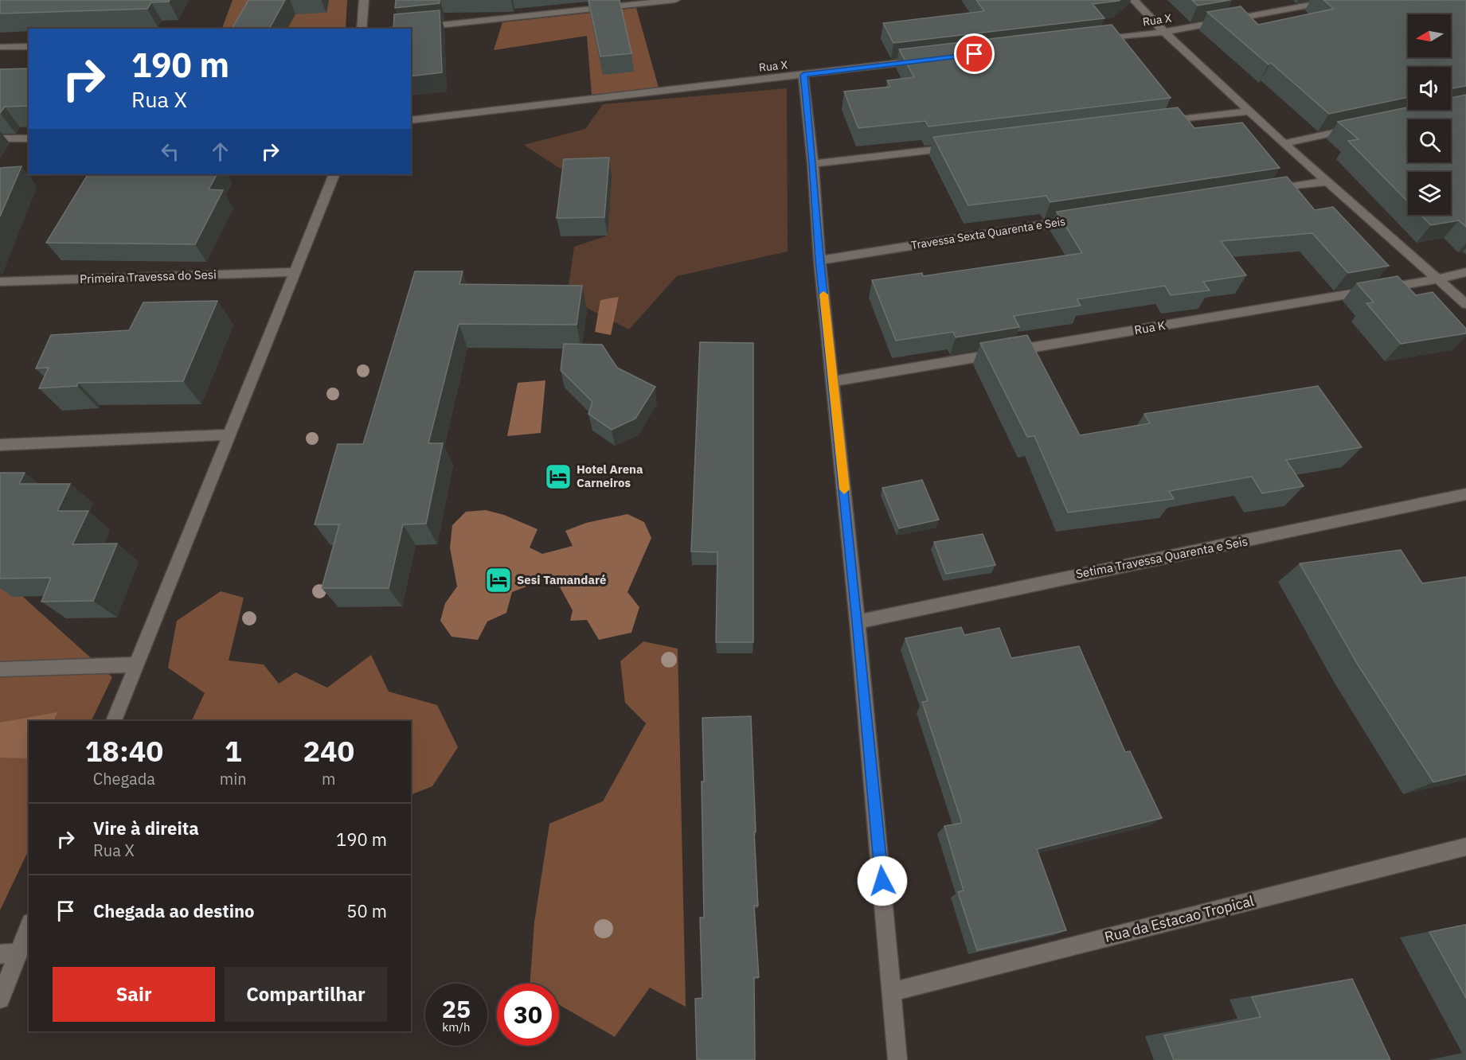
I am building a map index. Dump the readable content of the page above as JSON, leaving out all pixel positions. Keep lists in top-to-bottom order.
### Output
{
  "streets": {
    "street": [
      "Rua X",
      "Travessa Sexta Quarenta e Seis",
      "Primeira Travessa do Sesi",
      "Rua K",
      "Setima Travessa Quarenta e Seis",
      "Rua da Estacao Tropical"
    ]
  },
  "places": {
    "hotel": ["Hotel Arena Carneiros", "Sesi Tamandaré"]
  },
  "north": "left",
  "page": {
    "turn": ["190 m", "Rua X"],
    "eta": [
      "18:40",
      "Chegada",
      "1",
      "min",
      "240",
      "m"
    ],
    "list": [
      {
        "name": "Vire à direita",
        "note": "Rua X",
        "value": "190 m"
      },
      {
        "name": "Chegada ao destino",
        "value": "50 m"
      }
    ],
    "buttons": ["Sair", "Compartilhar"],
    "speed": "25 km/h",
    "limit": "30"
  }
}
